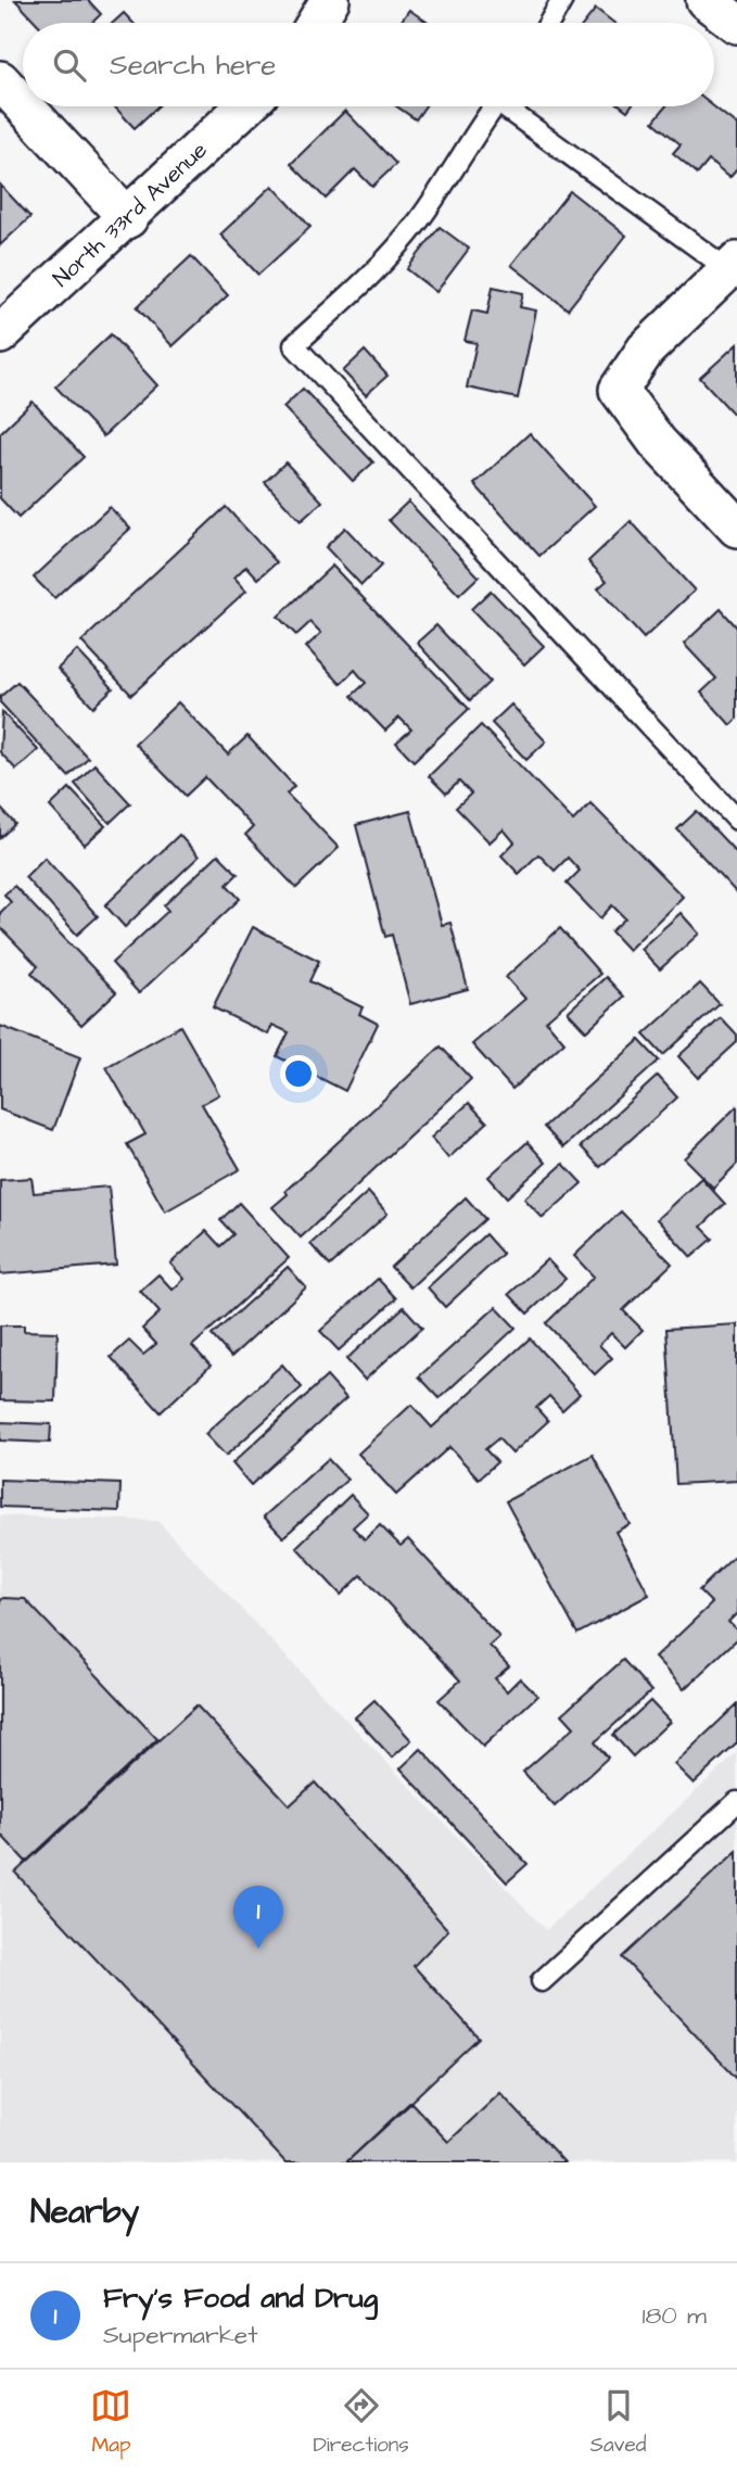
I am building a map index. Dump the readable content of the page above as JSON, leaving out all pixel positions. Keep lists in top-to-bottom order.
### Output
{
  "streets": {
    "street": ["North 33rd Avenue"]
  },
  "page": {
    "search": "Search here",
    "pins": "1",
    "heading": "Nearby",
    "list": [
      {
        "mark": "1",
        "name": "Fry's Food and Drug",
        "note": "Supermarket",
        "value": "180 m"
      }
    ],
    "nav": ["Map", "Directions", "Saved"]
  }
}
